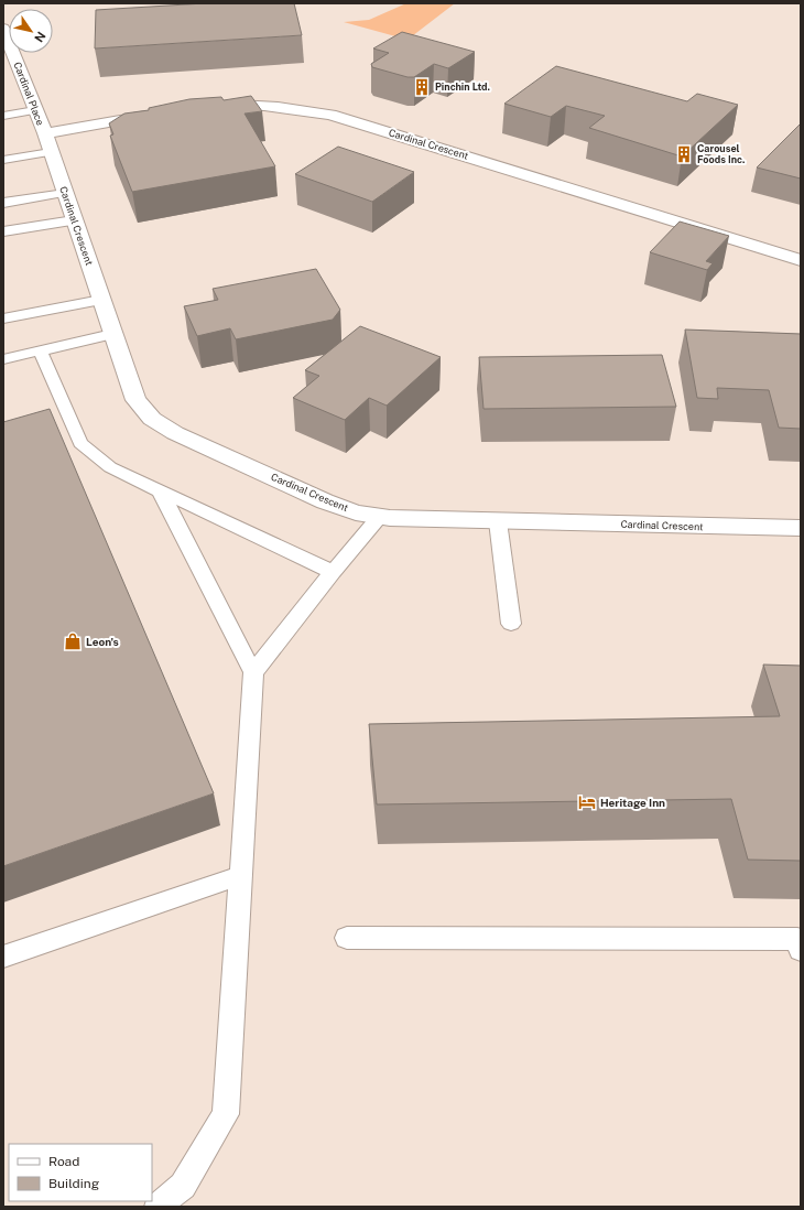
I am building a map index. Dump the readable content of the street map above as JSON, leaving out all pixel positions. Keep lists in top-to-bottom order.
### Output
{
  "streets": {
    "street": ["Cardinal Place", "Cardinal Crescent"]
  },
  "crossings": [
    ["Cardinal Place", "Cardinal Crescent"]
  ],
  "places": {
    "building": ["Pinchin Ltd.", "Carousel Foods Inc."],
    "shop": ["Leon's"],
    "hotel": ["Heritage Inn"]
  },
  "legend": ["Road", "Building"],
  "north": "bottom right"
}
